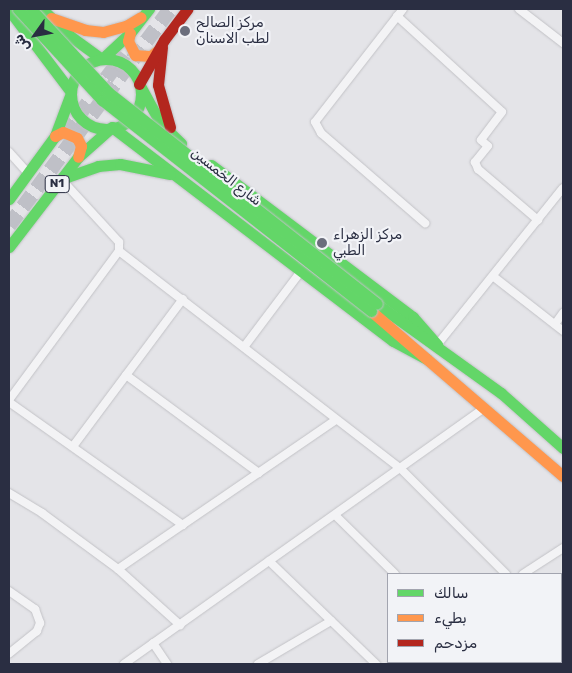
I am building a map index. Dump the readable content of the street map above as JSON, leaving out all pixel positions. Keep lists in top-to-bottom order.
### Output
{
  "streets": {
    "main road": ["شارع الخمسين", "N1"]
  },
  "crossings": [
    ["شارع الخمسين", "N1"]
  ],
  "places": ["مركز الصالح لطب الاسنان", "مركز الزهراء الطبي"],
  "legend": ["سالك", "بطيء", "مزدحم"],
  "north": "bottom left"
}
